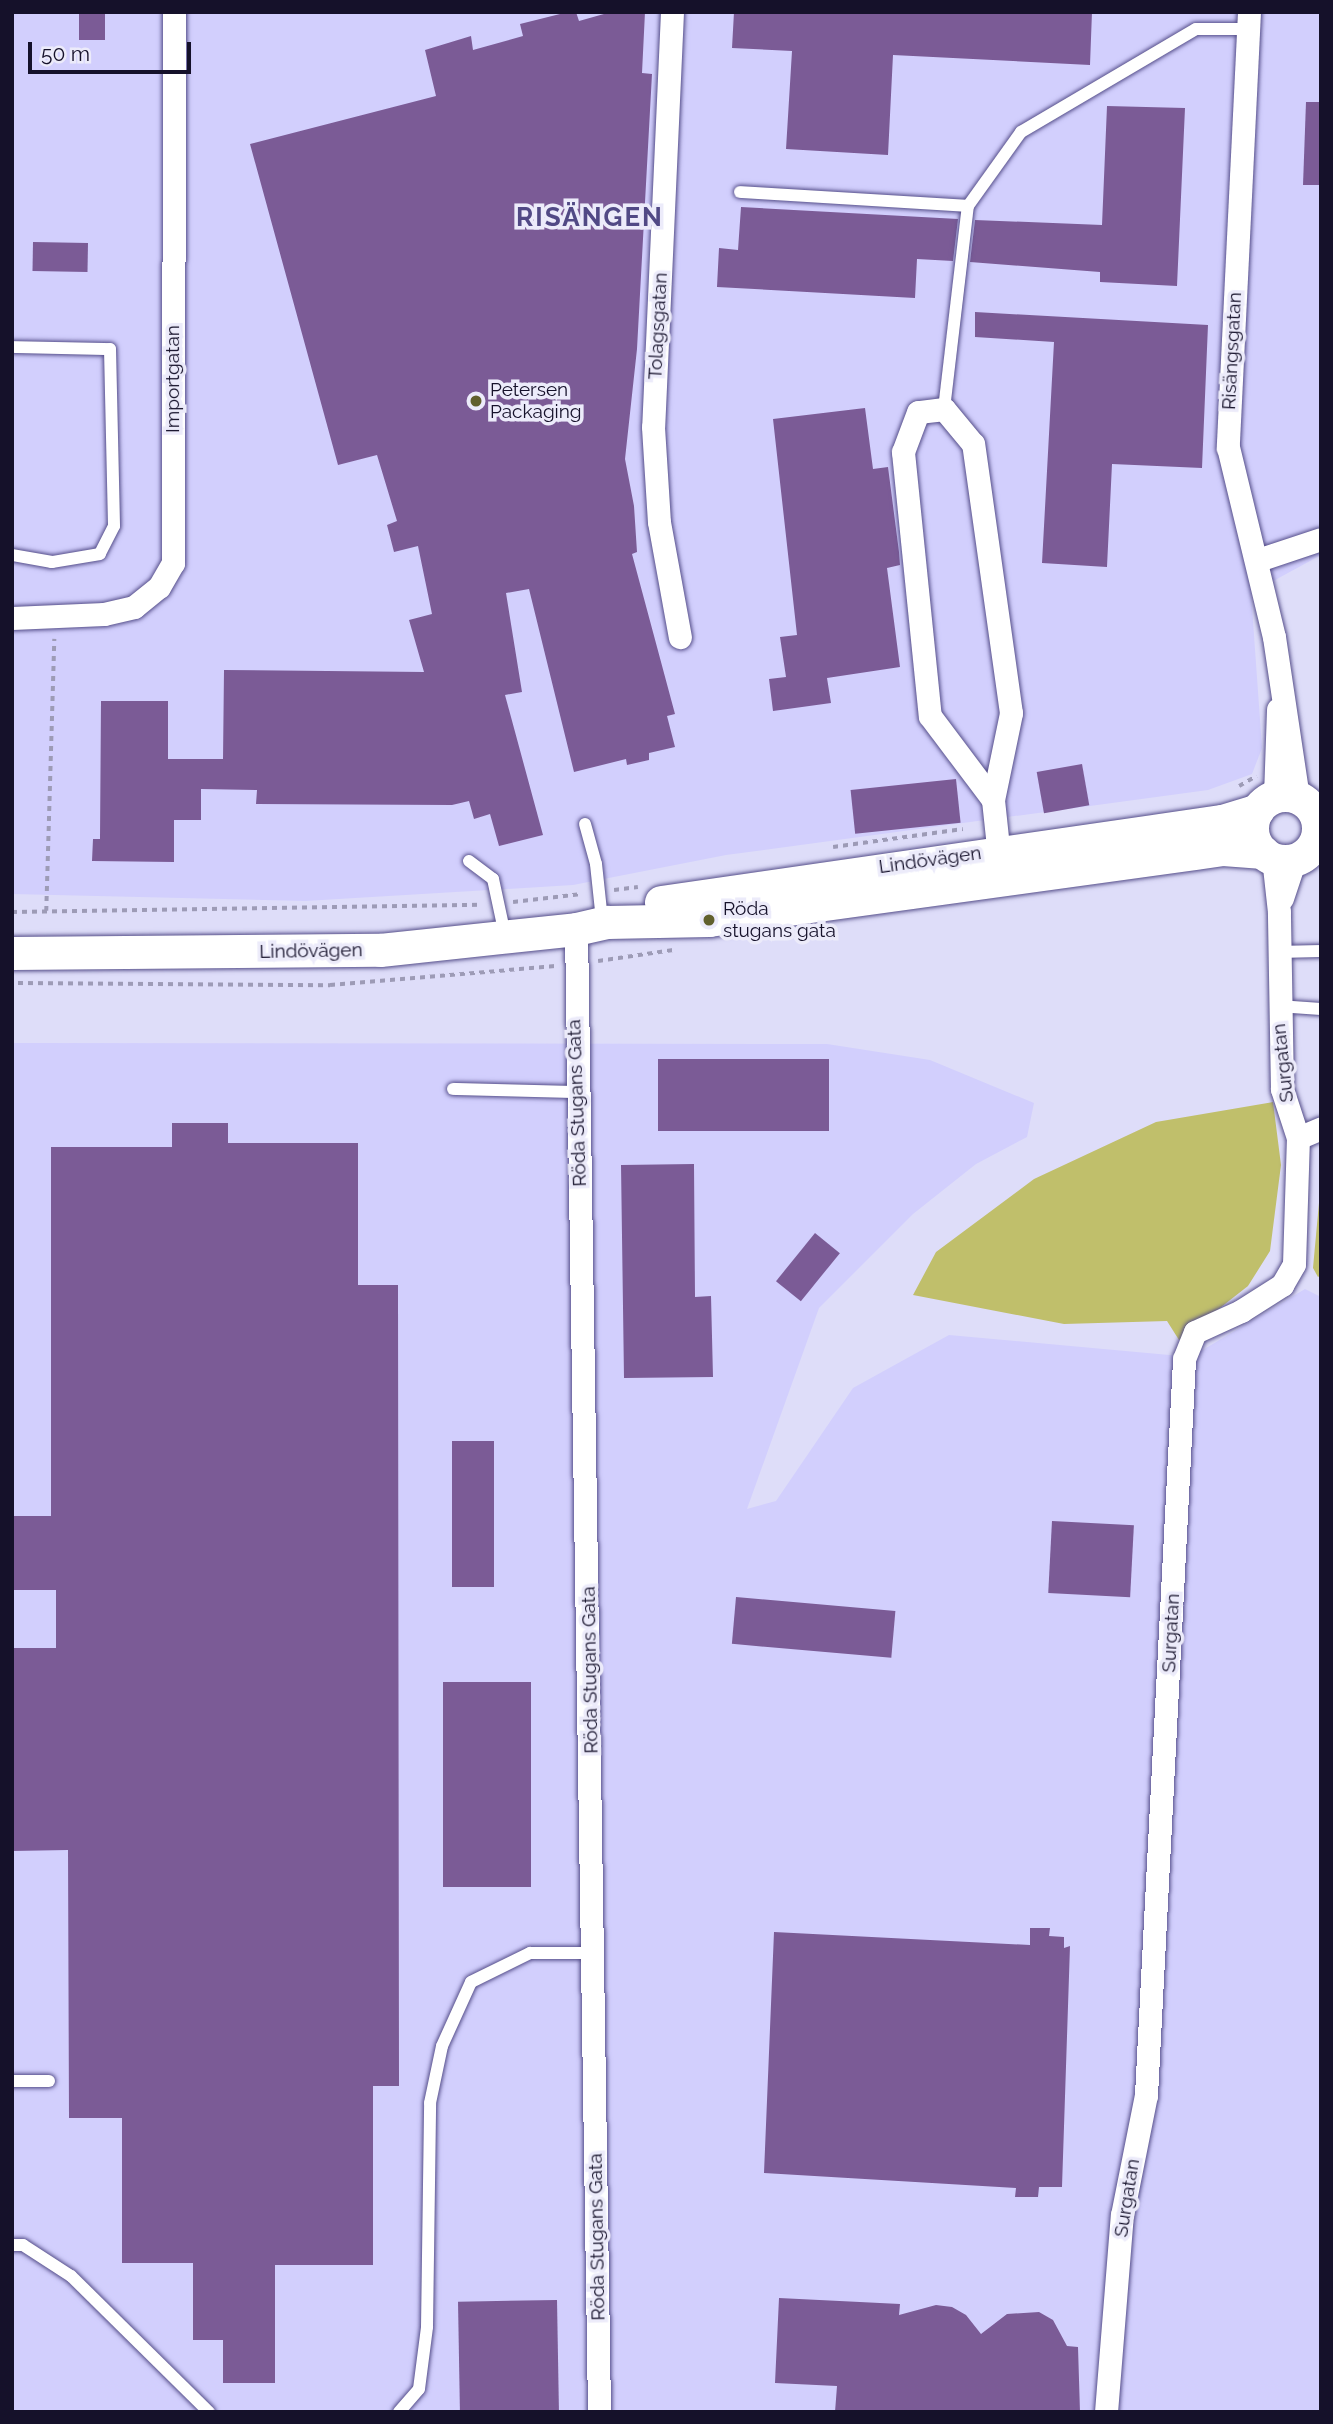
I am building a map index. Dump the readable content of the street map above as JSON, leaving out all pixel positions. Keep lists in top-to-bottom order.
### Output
{
  "streets": {
    "main road": ["Lindövägen"],
    "street": [
      "Tolagsgatan",
      "Risängsgatan",
      "Importgatan",
      "Surgatan",
      "Röda Stugans Gata"
    ]
  },
  "crossings": [
    ["Risängsgatan", "Lindövägen"],
    ["Lindövägen", "Surgatan"],
    ["Lindövägen", "Röda Stugans Gata"]
  ],
  "districts": ["RISÄNGEN"],
  "places": ["Petersen Packaging", "Röda stugans gata"],
  "scale_bar": "50 m"
}
